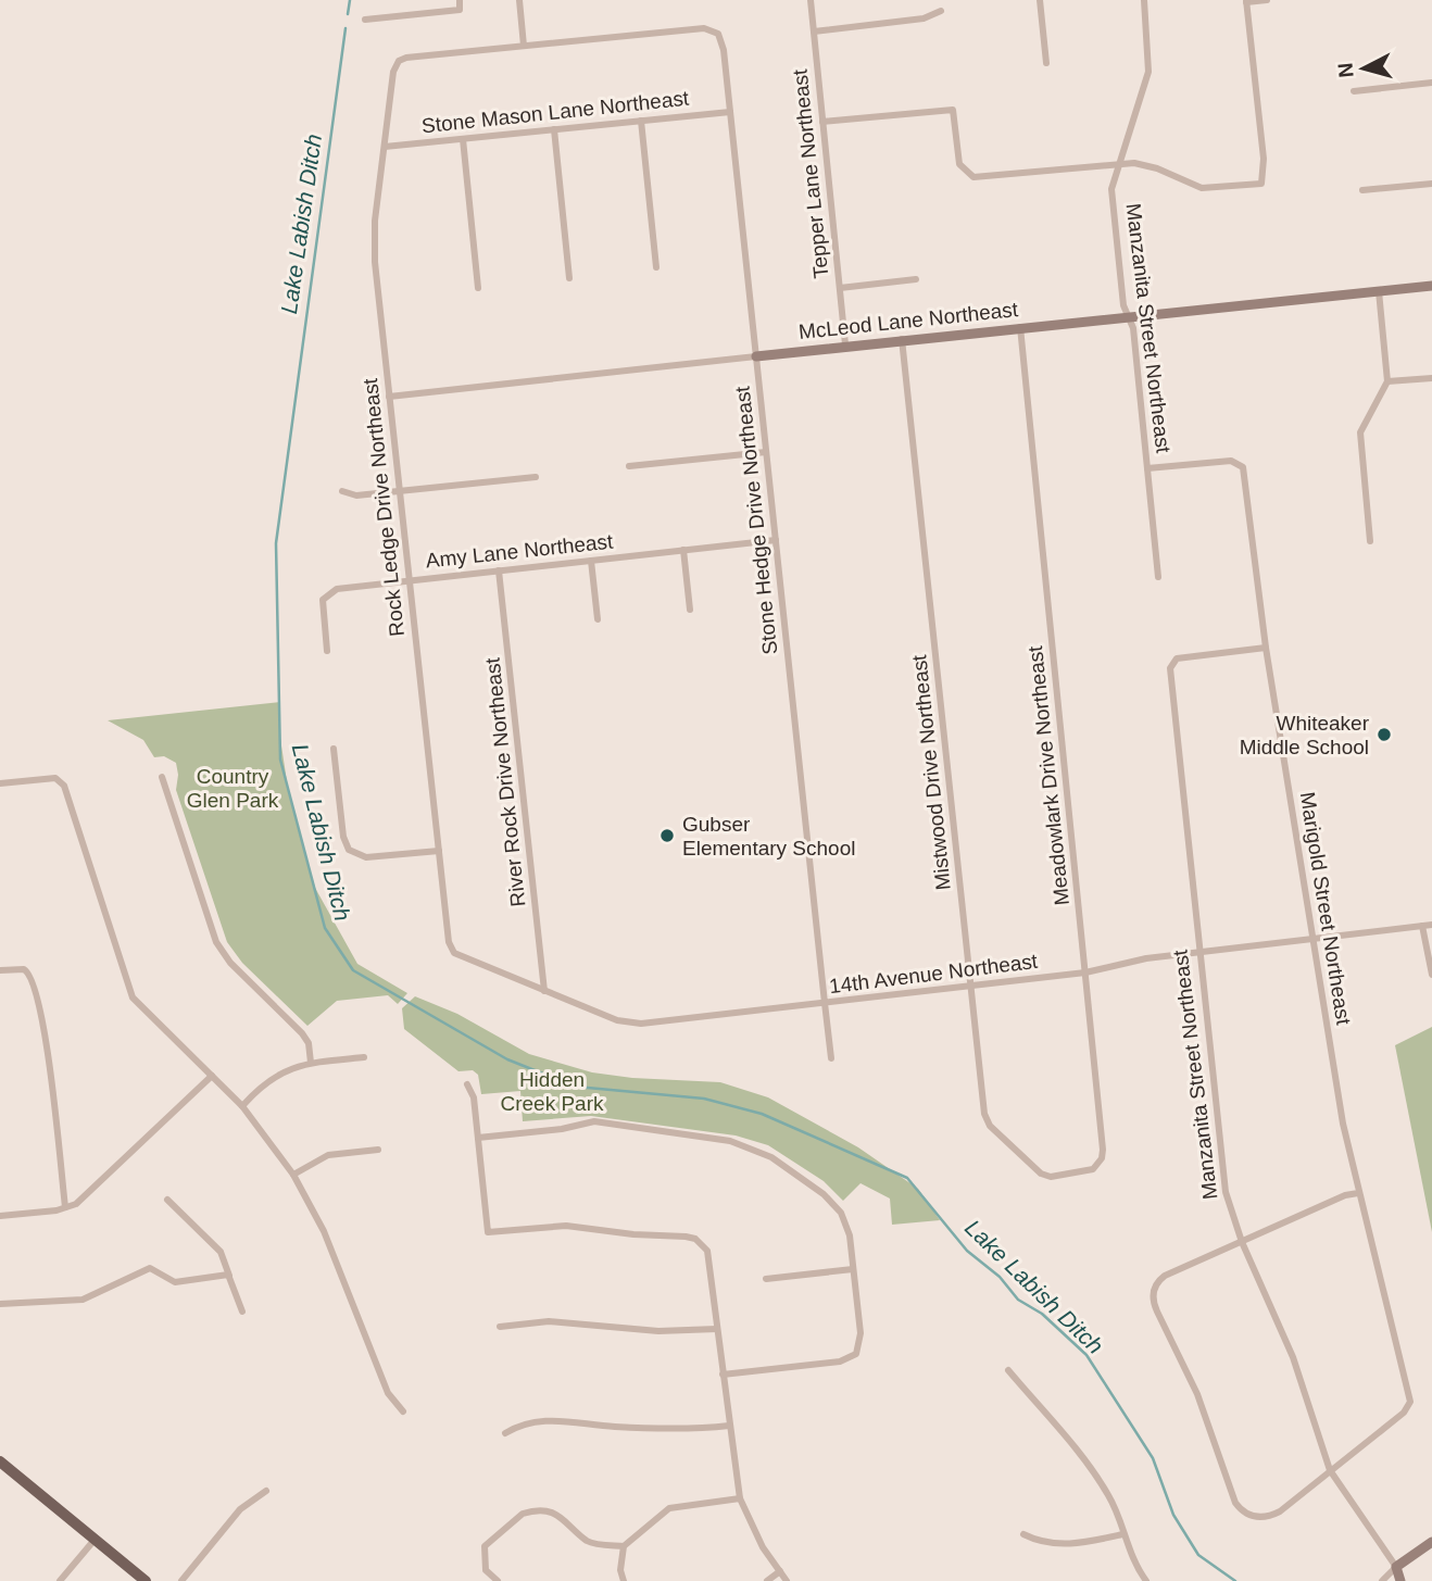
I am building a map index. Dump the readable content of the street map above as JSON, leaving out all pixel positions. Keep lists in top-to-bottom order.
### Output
{
  "streets": {
    "street": [
      "Stone Mason Lane Northeast",
      "Tepper Lane Northeast",
      "McLeod Lane Northeast",
      "Manzanita Street Northeast",
      "Rock Ledge Drive Northeast",
      "Stone Hedge Drive Northeast",
      "Amy Lane Northeast",
      "Mistwood Drive Northeast",
      "Meadowlark Drive Northeast",
      "River Rock Drive Northeast",
      "Marigold Street Northeast",
      "14th Avenue Northeast"
    ]
  },
  "crossings": [
    ["Stone Mason Lane Northeast", "Rock Ledge Drive Northeast"],
    ["Stone Mason Lane Northeast", "Stone Hedge Drive Northeast"],
    ["Tepper Lane Northeast", "McLeod Lane Northeast"],
    ["McLeod Lane Northeast", "Manzanita Street Northeast"],
    ["McLeod Lane Northeast", "Rock Ledge Drive Northeast"],
    ["McLeod Lane Northeast", "Stone Hedge Drive Northeast"],
    ["McLeod Lane Northeast", "Mistwood Drive Northeast"],
    ["McLeod Lane Northeast", "Meadowlark Drive Northeast"],
    ["Manzanita Street Northeast", "Marigold Street Northeast"],
    ["Manzanita Street Northeast", "14th Avenue Northeast"],
    ["Rock Ledge Drive Northeast", "Stone Hedge Drive Northeast"],
    ["Rock Ledge Drive Northeast", "Amy Lane Northeast"],
    ["Rock Ledge Drive Northeast", "14th Avenue Northeast"],
    ["Stone Hedge Drive Northeast", "Amy Lane Northeast"],
    ["Stone Hedge Drive Northeast", "14th Avenue Northeast"],
    ["Amy Lane Northeast", "River Rock Drive Northeast"],
    ["Mistwood Drive Northeast", "Meadowlark Drive Northeast"],
    ["Mistwood Drive Northeast", "14th Avenue Northeast"],
    ["Meadowlark Drive Northeast", "14th Avenue Northeast"],
    ["River Rock Drive Northeast", "14th Avenue Northeast"],
    ["Marigold Street Northeast", "14th Avenue Northeast"]
  ],
  "water": ["Lake Labish Ditch"],
  "parks": ["Country Glen Park", "Hidden Creek Park"],
  "places": ["Whiteaker Middle School", "Gubser Elementary School"],
  "north": "left"
}
